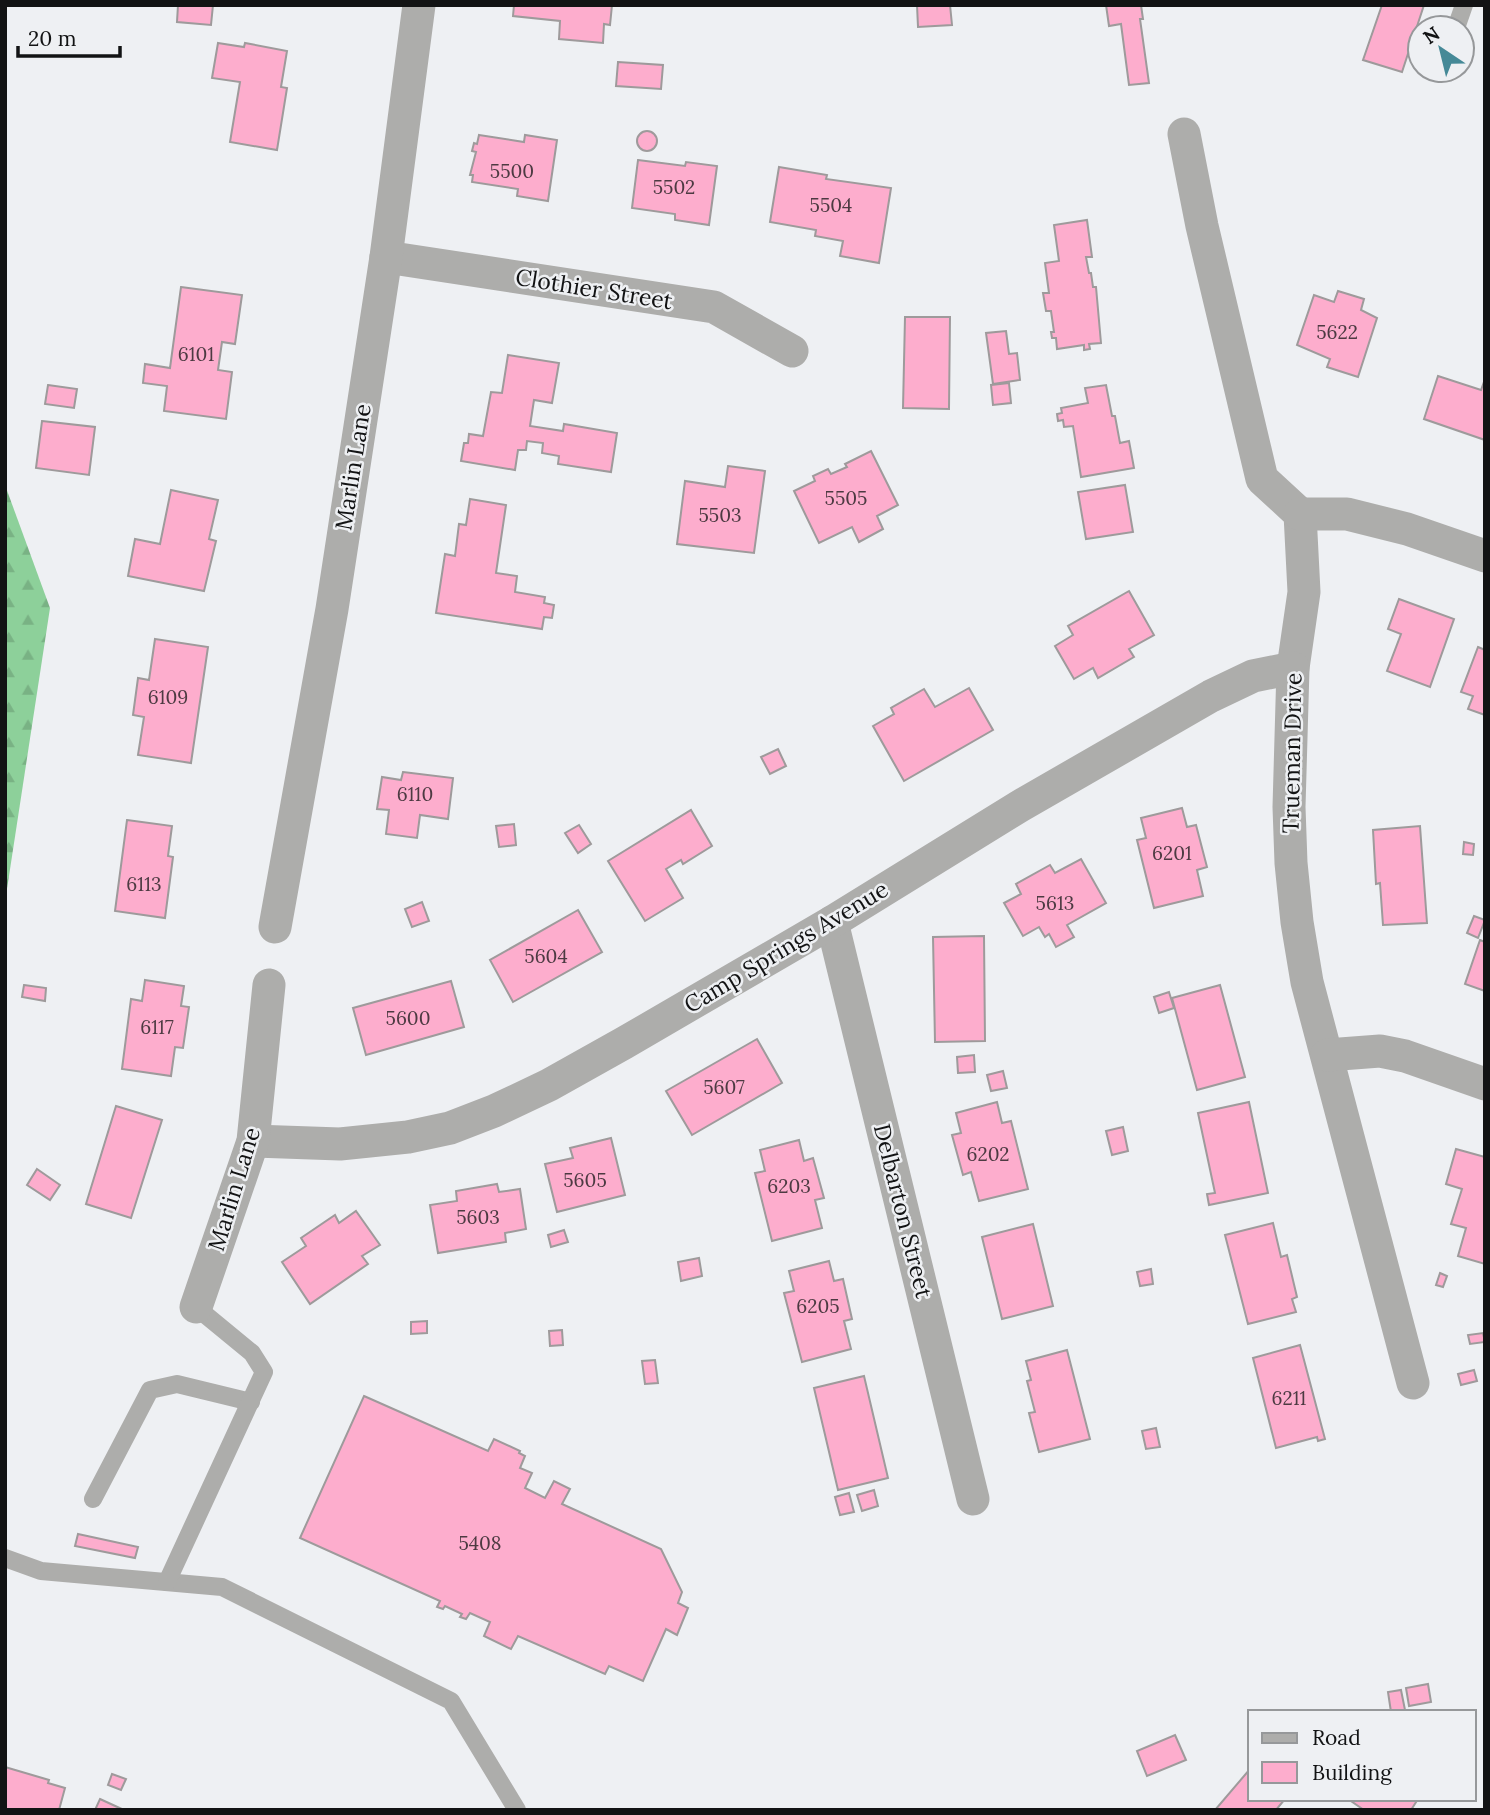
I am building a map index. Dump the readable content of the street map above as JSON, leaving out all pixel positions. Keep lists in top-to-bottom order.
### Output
{
  "streets": {
    "street": [
      "Clothier Street",
      "Marlin Lane",
      "Trueman Drive",
      "Camp Springs Avenue",
      "Delbarton Street"
    ]
  },
  "crossings": [
    ["Clothier Street", "Marlin Lane"],
    ["Marlin Lane", "Camp Springs Avenue"],
    ["Trueman Drive", "Camp Springs Avenue"],
    ["Camp Springs Avenue", "Delbarton Street"]
  ],
  "house_numbers": [
    "5500",
    "5502",
    "5504",
    "5622",
    "6101",
    "5505",
    "5503",
    "6109",
    "6110",
    "6201",
    "6113",
    "5613",
    "5604",
    "5600",
    "6117",
    "5607",
    "6202",
    "5605",
    "6203",
    "5603",
    "6205",
    "6211",
    "5408"
  ],
  "legend": ["Road", "Building"],
  "scale_bar": "20 m",
  "north": "top left"
}
